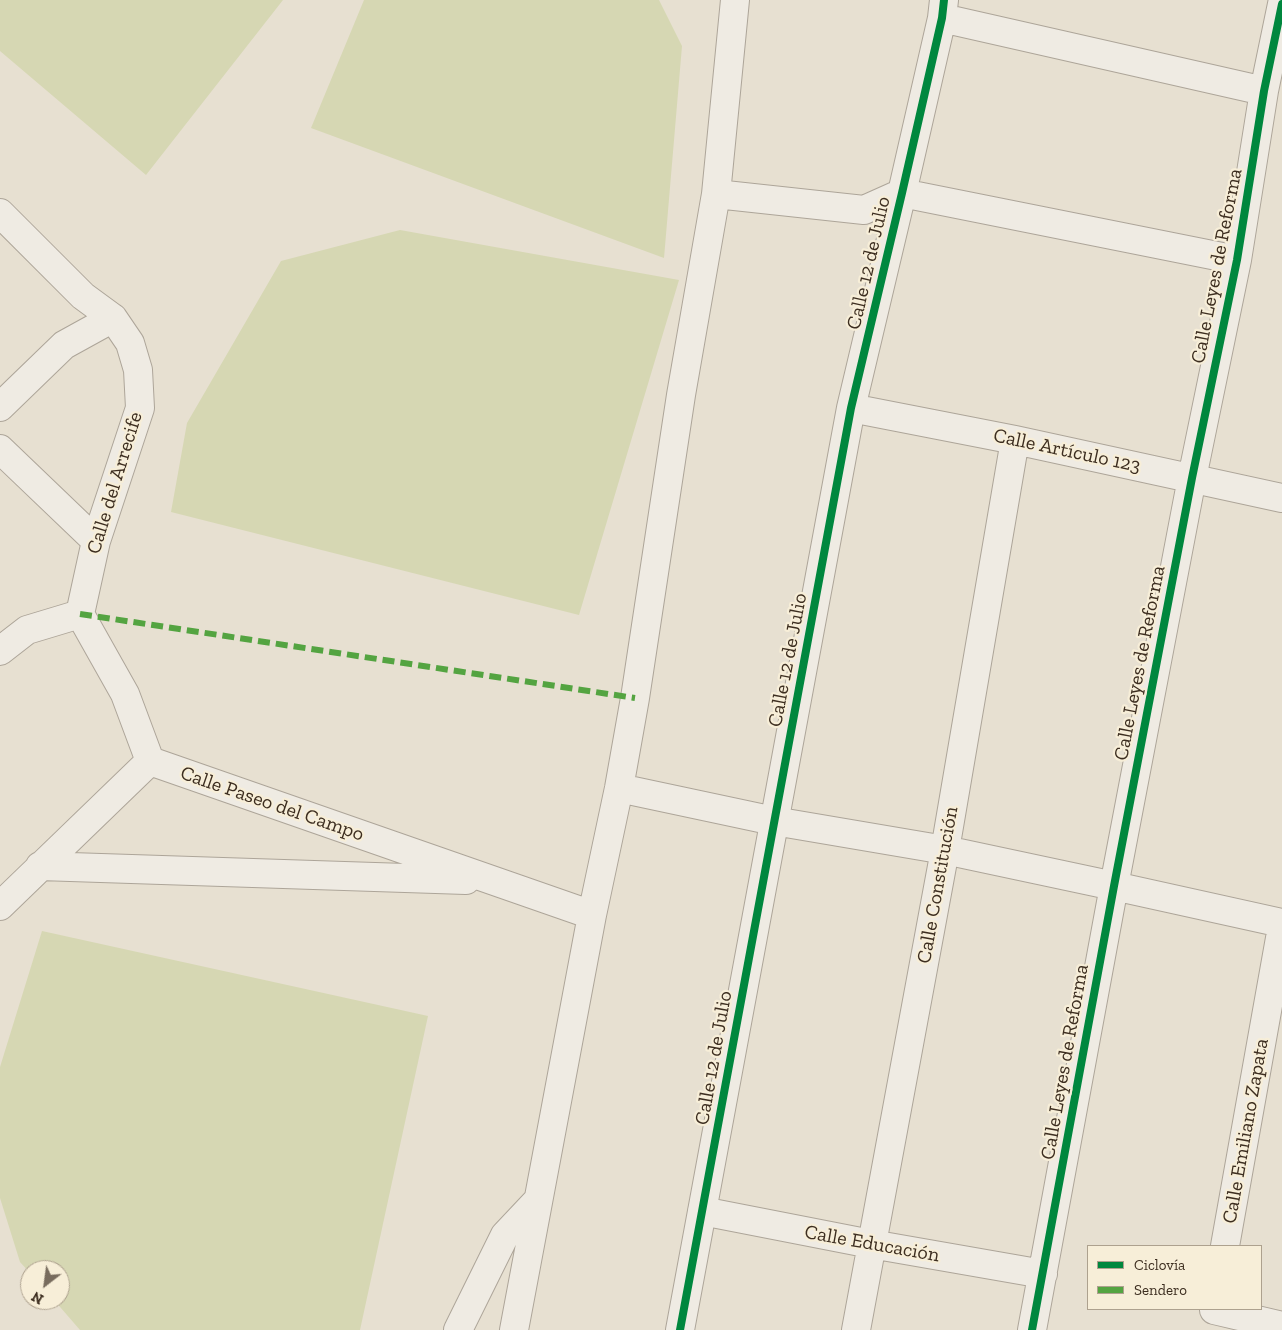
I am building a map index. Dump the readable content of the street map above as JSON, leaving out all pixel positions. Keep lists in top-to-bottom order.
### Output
{
  "streets": {
    "street": [
      "Calle 12 de Julio",
      "Calle Leyes de Reforma",
      "Calle Artículo 123",
      "Calle del Arrecife",
      "Calle Paseo del Campo",
      "Calle Constitución",
      "Calle Emiliano Zapata",
      "Calle Educación"
    ]
  },
  "crossings": [
    ["Calle 12 de Julio", "Calle Artículo 123"],
    ["Calle 12 de Julio", "Calle Educación"],
    ["Calle Leyes de Reforma", "Calle Artículo 123"],
    ["Calle Leyes de Reforma", "Calle Educación"],
    ["Calle Artículo 123", "Calle Constitución"],
    ["Calle Constitución", "Calle Educación"]
  ],
  "legend": ["Ciclovía", "Sendero"],
  "north": "bottom left"
}
